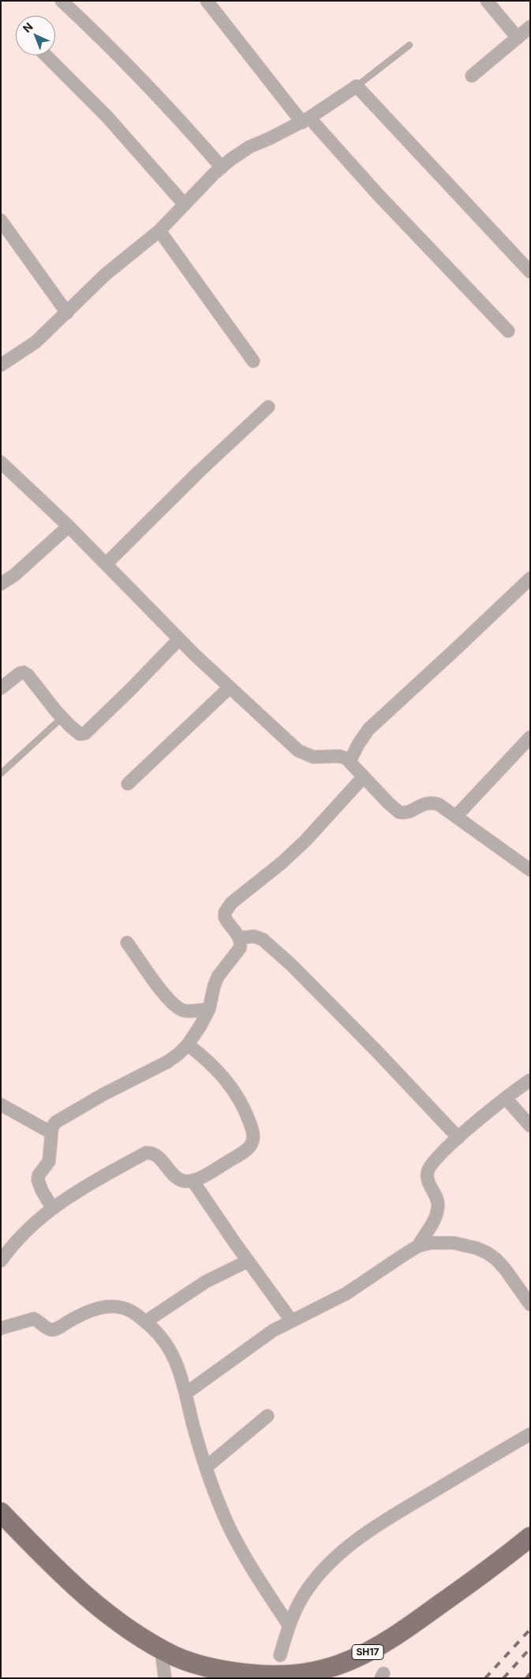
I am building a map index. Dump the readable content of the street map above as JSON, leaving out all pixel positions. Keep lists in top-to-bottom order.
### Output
{
  "streets": {
    "main road": ["SH17"]
  },
  "north": "top left"
}
